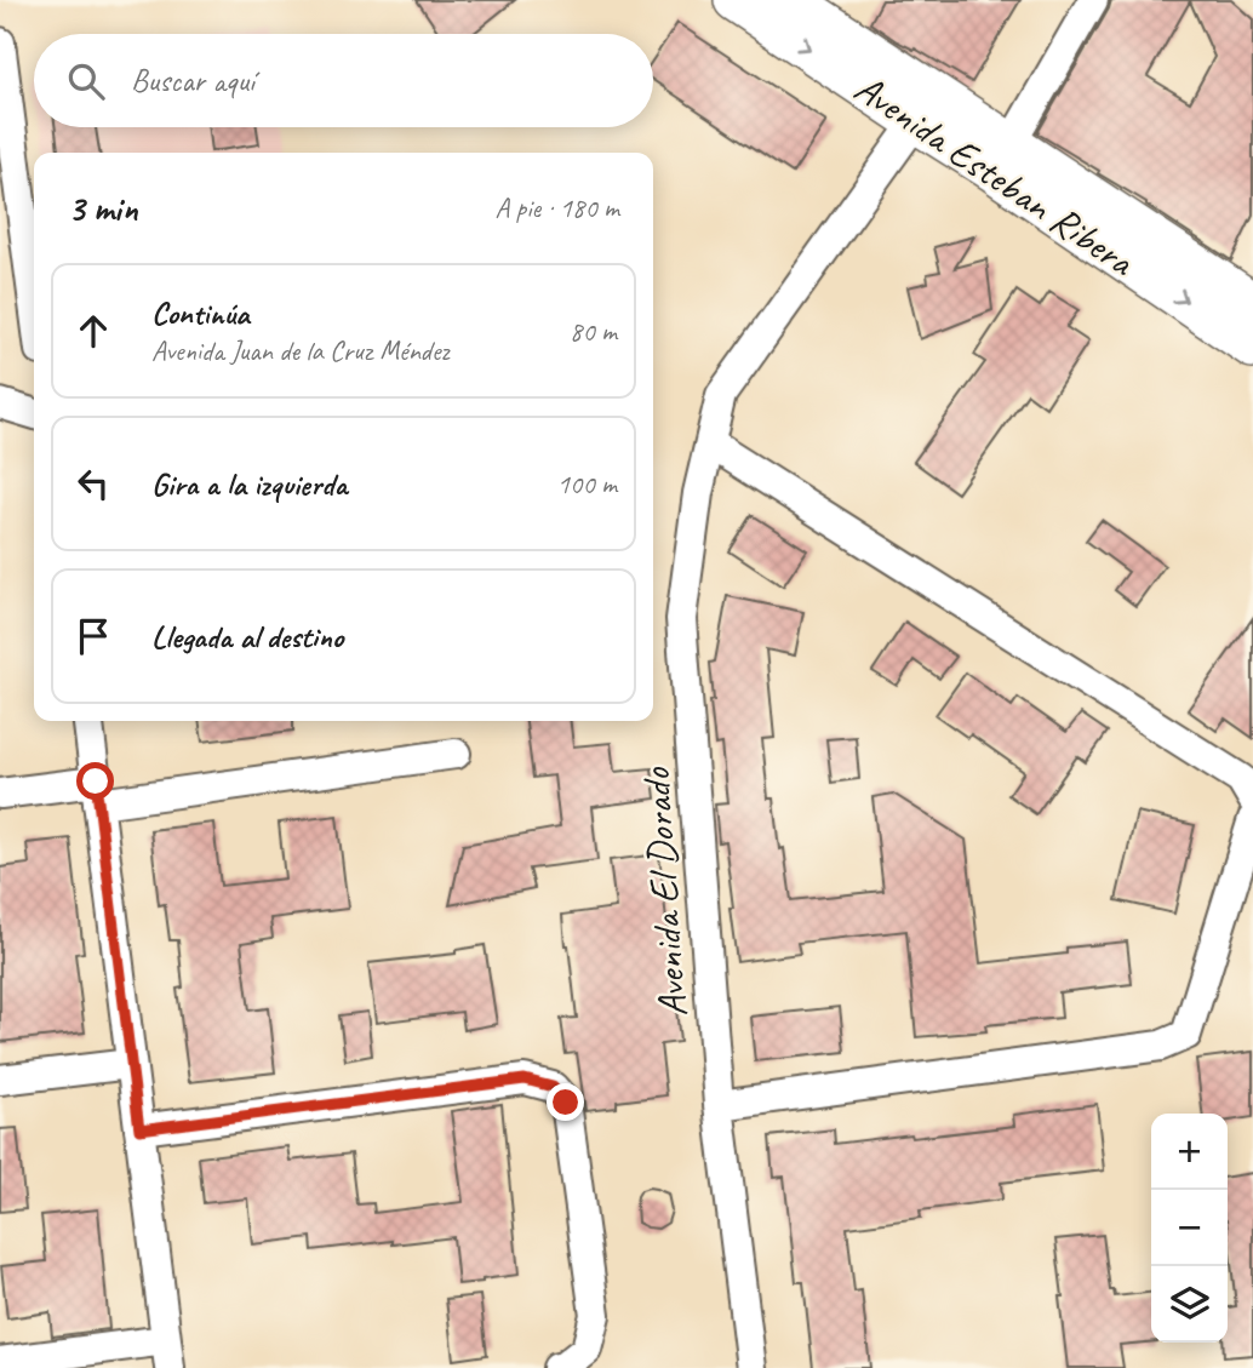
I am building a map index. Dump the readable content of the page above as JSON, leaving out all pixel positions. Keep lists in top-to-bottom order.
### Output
{
  "streets": {
    "main road": ["Avenida Esteban Ribera"],
    "street": ["Avenida El Dorado"]
  },
  "crossings": [
    ["Avenida Esteban Ribera", "Avenida El Dorado"]
  ],
  "page": {
    "search": "Buscar aquí",
    "heading": ["3 min", "A pie · 180 m"],
    "list": [
      ["Continúa", "Avenida Juan de la Cruz Méndez", "80 m"],
      ["Gira a la izquierda", "100 m"],
      "Llegada al destino"
    ],
    "map_buttons": ["+", "−"]
  }
}
